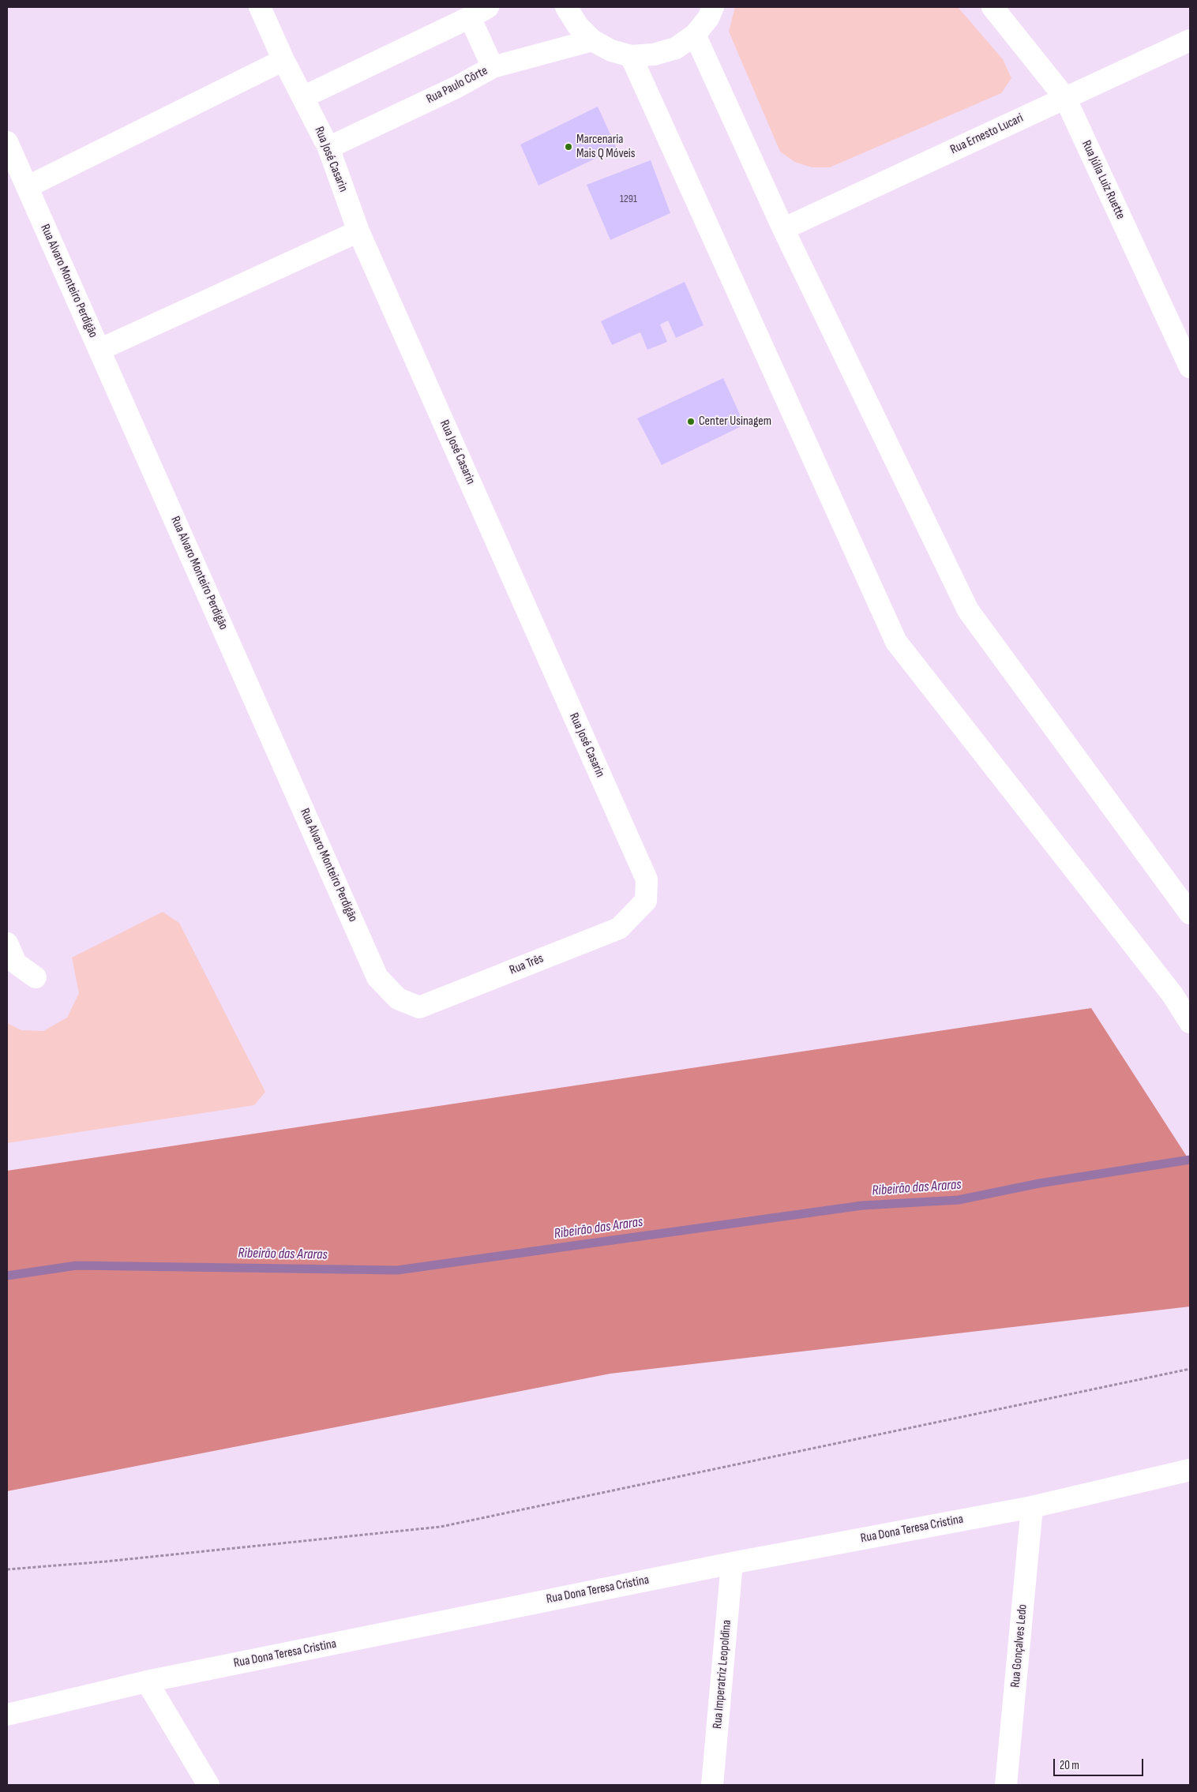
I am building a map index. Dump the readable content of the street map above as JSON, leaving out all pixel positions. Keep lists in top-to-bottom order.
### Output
{
  "streets": {
    "street": [
      "Rua Paulo Côrte",
      "Rua Ernesto Lucari",
      "Rua José Casarin",
      "Rua Júlia Luiz Ruette",
      "Rua Alvaro Monteiro Perdigão",
      "Rua Três",
      "Rua Dona Teresa Cristina",
      "Rua Gonçalves Ledo",
      "Rua Imperatriz Leopoldina"
    ]
  },
  "crossings": [
    ["Rua Paulo Côrte", "Rua José Casarin"],
    ["Rua Ernesto Lucari", "Rua Júlia Luiz Ruette"],
    ["Rua José Casarin", "Rua Três"],
    ["Rua Alvaro Monteiro Perdigão", "Rua Três"],
    ["Rua Dona Teresa Cristina", "Rua Gonçalves Ledo"],
    ["Rua Dona Teresa Cristina", "Rua Imperatriz Leopoldina"]
  ],
  "water": ["Ribeirão das Araras"],
  "places": ["Marcenaria Mais Q Móveis", "Center Usinagem"],
  "house_numbers": ["1291"],
  "scale_bar": "20 m"
}
